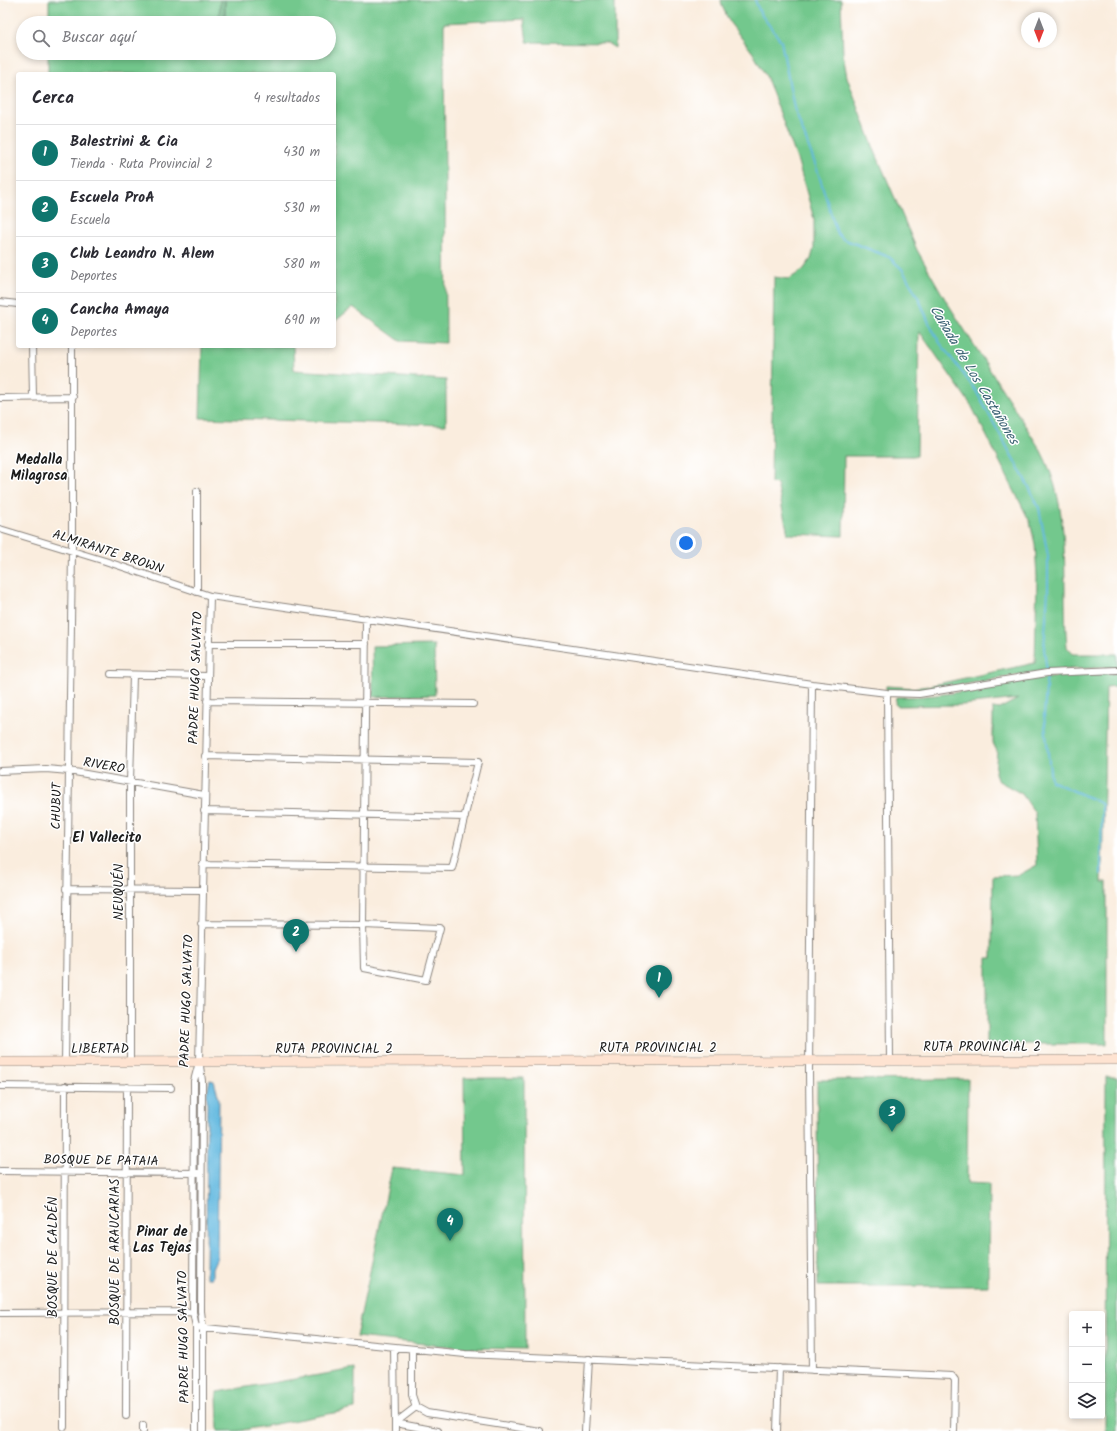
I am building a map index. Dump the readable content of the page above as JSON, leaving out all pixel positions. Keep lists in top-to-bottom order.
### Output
{
  "streets": {
    "main road": ["RUTA PROVINCIAL 2", "LIBERTAD"],
    "street": [
      "ALMIRANTE BROWN",
      "PADRE HUGO SALVATO",
      "RIVERO",
      "CHUBUT",
      "NEUQUÉN",
      "BOSQUE DE PATAIA",
      "BOSQUE DE ARAUCARIAS",
      "BOSQUE DE CALDÉN"
    ]
  },
  "crossings": [
    ["ALMIRANTE BROWN", "PADRE HUGO SALVATO"],
    ["ALMIRANTE BROWN", "CHUBUT"],
    ["PADRE HUGO SALVATO", "RIVERO"],
    ["PADRE HUGO SALVATO", "RUTA PROVINCIAL 2"],
    ["PADRE HUGO SALVATO", "LIBERTAD"],
    ["PADRE HUGO SALVATO", "BOSQUE DE PATAIA"],
    ["RIVERO", "CHUBUT"],
    ["RIVERO", "NEUQUÉN"],
    ["CHUBUT", "LIBERTAD"],
    ["NEUQUÉN", "LIBERTAD"],
    ["RUTA PROVINCIAL 2", "LIBERTAD"],
    ["BOSQUE DE PATAIA", "BOSQUE DE ARAUCARIAS"],
    ["BOSQUE DE PATAIA", "BOSQUE DE CALDÉN"]
  ],
  "districts": ["Medalla Milagrosa", "El Vallecito", "Pinar de Las Tejas"],
  "water": ["Cañada de Los Castañones"],
  "north": "bottom",
  "page": {
    "search": "Buscar aquí",
    "heading": ["Cerca", "4 resultados"],
    "list": [
      {
        "mark": "1",
        "name": "Balestrini & Cia",
        "note": "Tienda · Ruta Provincial 2",
        "value": "430 m"
      },
      {
        "mark": "2",
        "name": "Escuela ProA",
        "note": "Escuela",
        "value": "530 m"
      },
      {
        "mark": "3",
        "name": "Club Leandro N. Alem",
        "note": "Deportes",
        "value": "580 m"
      },
      {
        "mark": "4",
        "name": "Cancha Amaya",
        "note": "Deportes",
        "value": "690 m"
      }
    ],
    "pins": [
      "2",
      "1",
      "3",
      "4"
    ],
    "map_buttons": ["+", "−"]
  }
}
